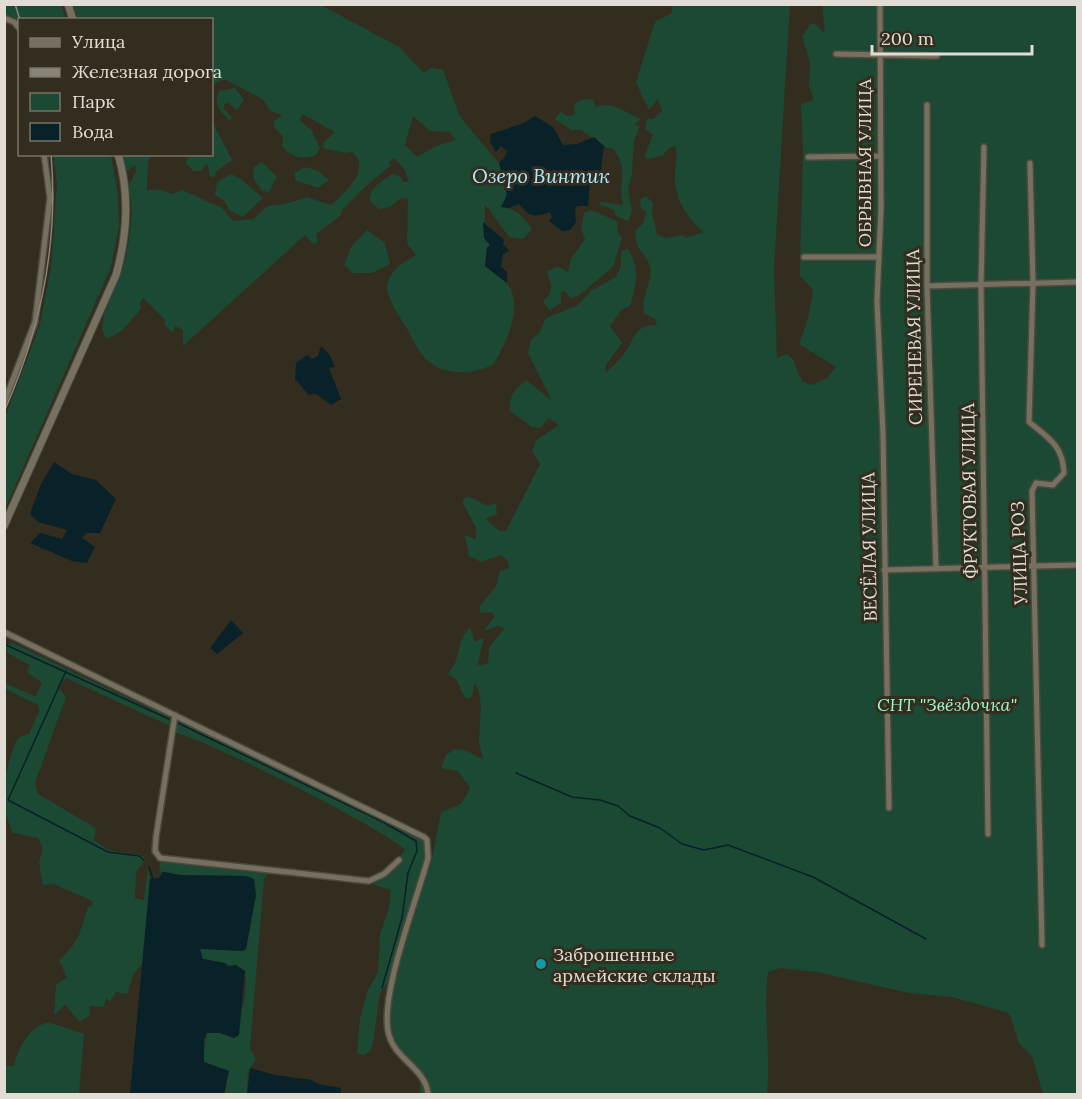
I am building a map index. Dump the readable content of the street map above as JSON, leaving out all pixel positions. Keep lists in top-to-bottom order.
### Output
{
  "streets": {
    "street": [
      "ОБРЫВНАЯ УЛИЦА",
      "СИРЕНЕВАЯ УЛИЦА",
      "ФРУКТОВАЯ УЛИЦА",
      "ВЕСЁЛАЯ УЛИЦА",
      "УЛИЦА РОЗ"
    ]
  },
  "crossings": [
    ["ОБРЫВНАЯ УЛИЦА", "ВЕСЁЛАЯ УЛИЦА"]
  ],
  "water": ["Озеро Винтик"],
  "parks": ["СНТ \"Звёздочка\""],
  "places": ["Заброшенные армейские склады"],
  "legend": [
    "Улица",
    "Железная дорога",
    "Парк",
    "Вода"
  ],
  "scale_bar": "200 m"
}
